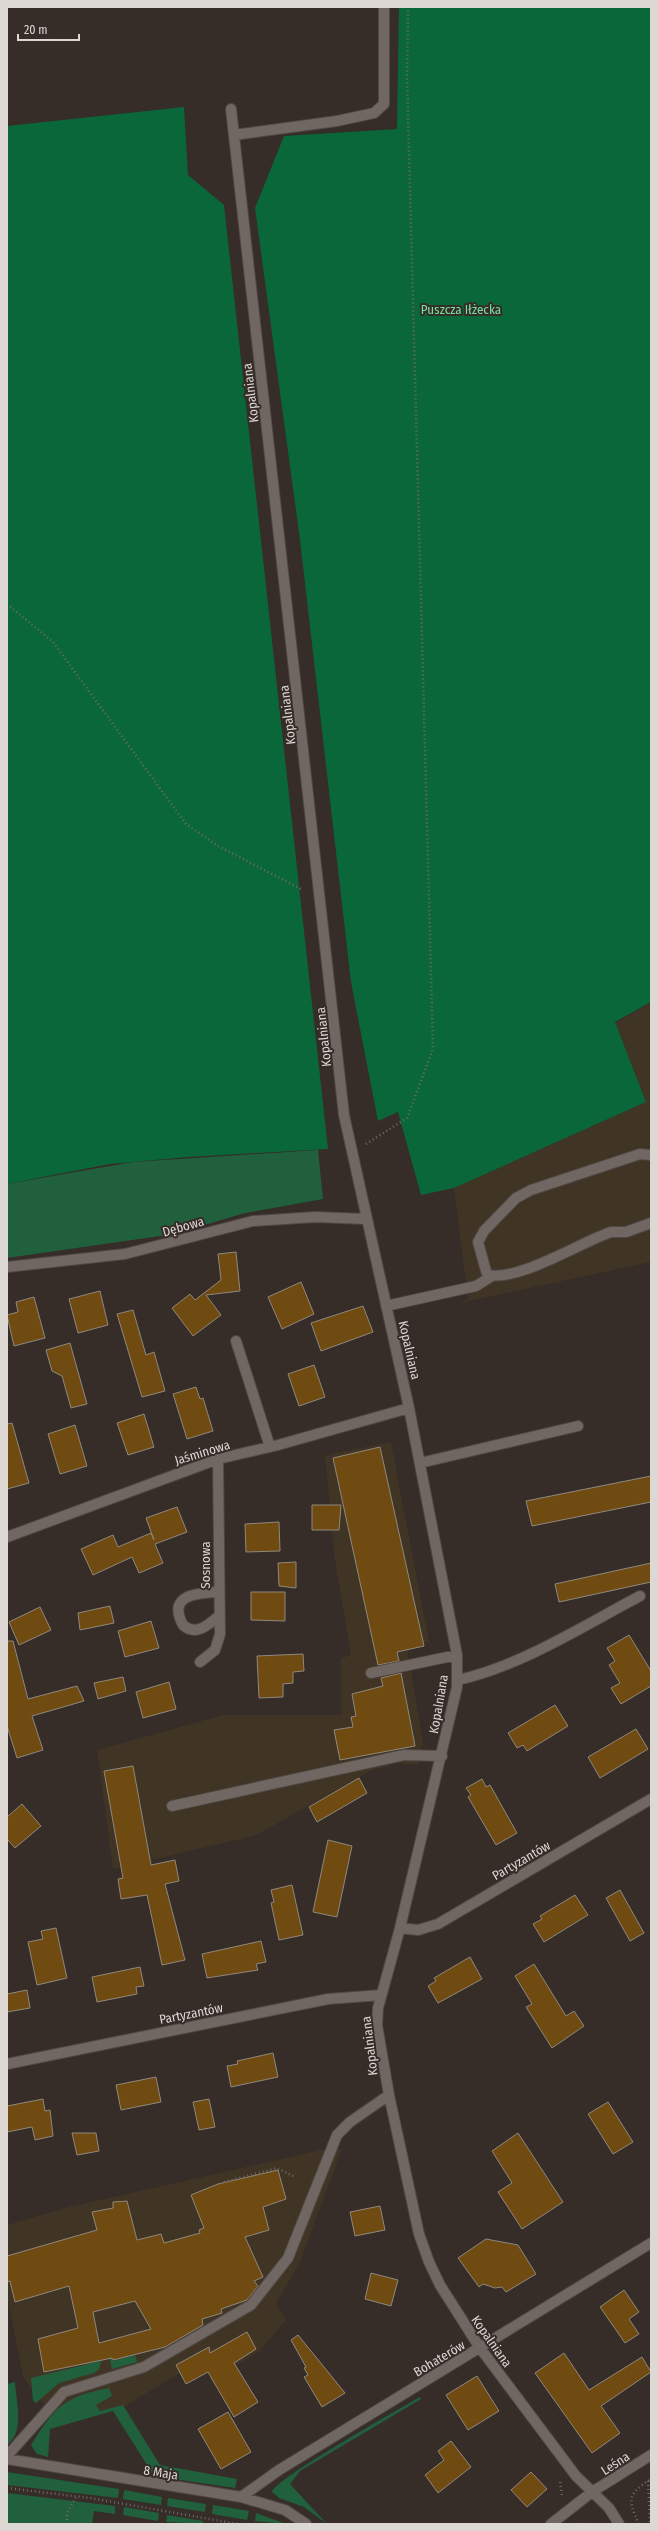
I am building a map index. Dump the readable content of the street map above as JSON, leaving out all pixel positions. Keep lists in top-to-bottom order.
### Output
{
  "streets": {
    "street": [
      "Kopalniana",
      "Dębowa",
      "Jaśminowa",
      "Sosnowa",
      "Partyzantów",
      "Bohaterów",
      "Leśna",
      "8 Maja"
    ]
  },
  "crossings": [
    ["Kopalniana", "Dębowa"],
    ["Kopalniana", "Jaśminowa"],
    ["Kopalniana", "Partyzantów"],
    ["Kopalniana", "Bohaterów"],
    ["Kopalniana", "Leśna"],
    ["Jaśminowa", "Sosnowa"],
    ["Bohaterów", "8 Maja"]
  ],
  "parks": ["Puszcza Iłżecka"],
  "scale_bar": "20 m"
}
